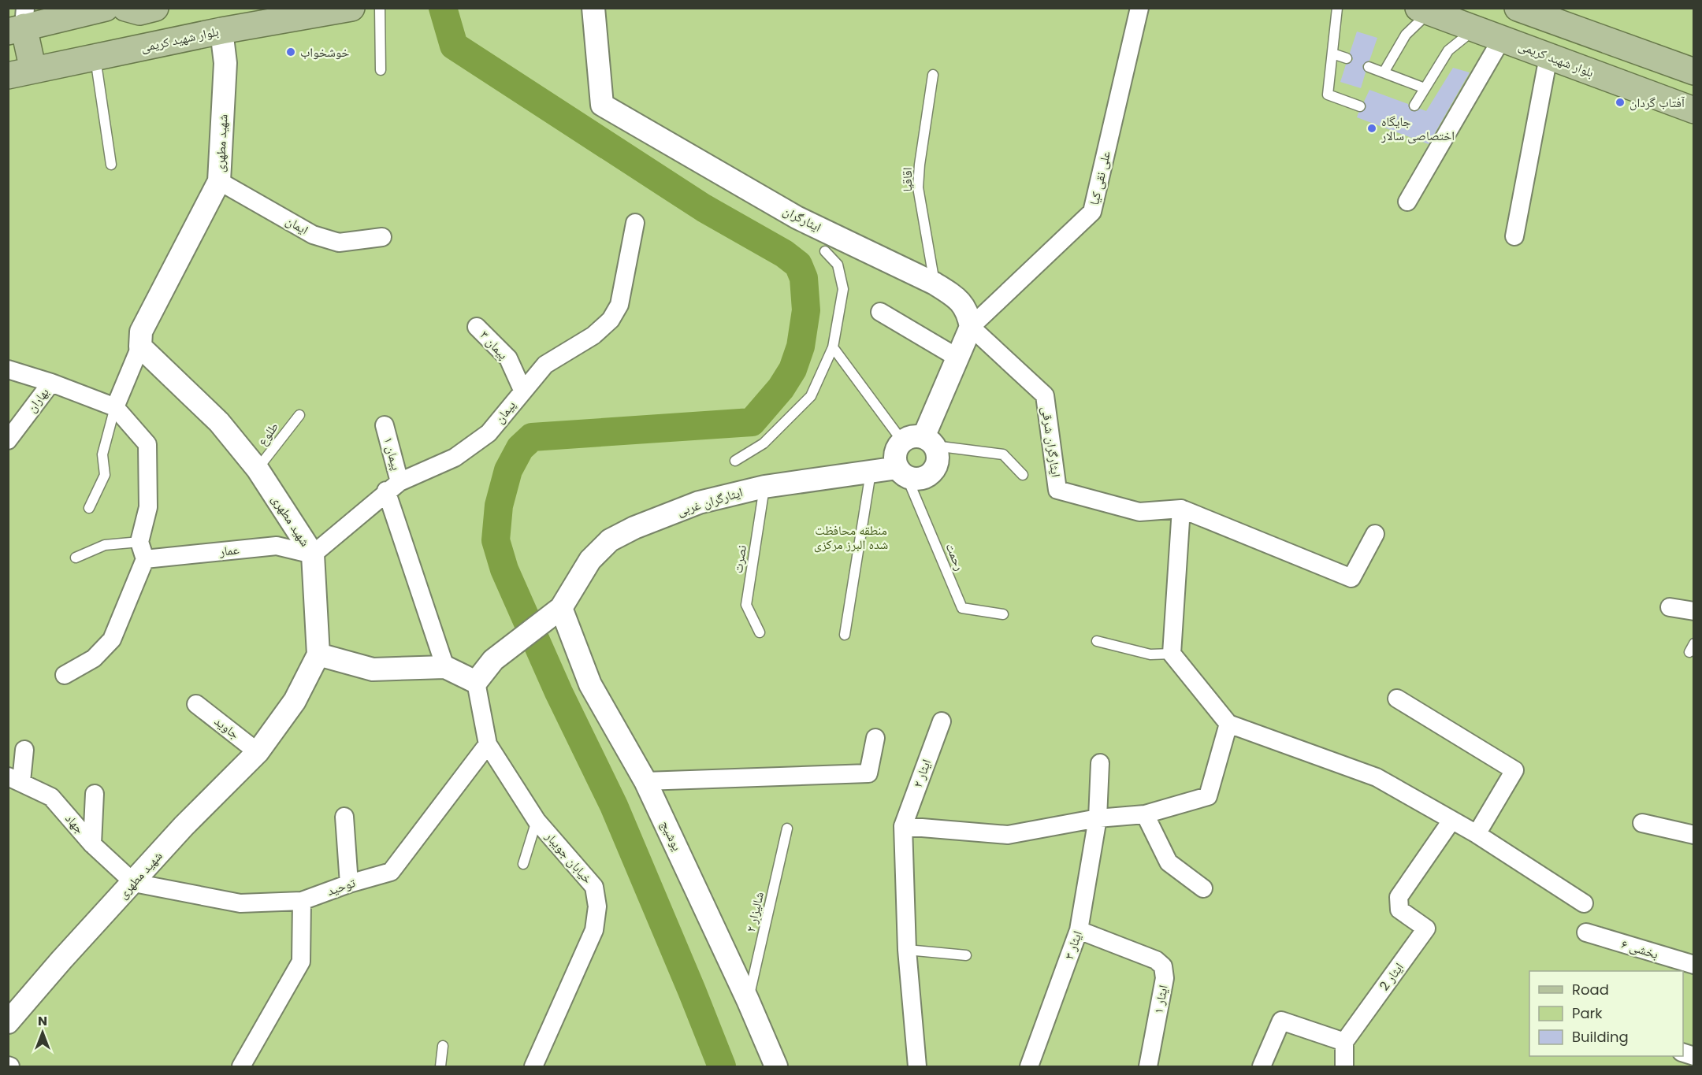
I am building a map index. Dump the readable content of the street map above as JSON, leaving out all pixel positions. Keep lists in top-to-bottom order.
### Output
{
  "streets": {
    "main road": ["بلوار شهید کریمی"],
    "street": [
      "شهید مطهری",
      "علی نقی کیا",
      "ایثارگران",
      "ایمان",
      "پیمان ۳",
      "بهاران",
      "پیمان",
      "ایثارگران شرقی",
      "پیمان ۱",
      "ایثارگران غربی",
      "عمار",
      "جاوید",
      "ایثار ۲",
      "جهاد",
      "یوشیج",
      "خیابان جویبار",
      "توحید",
      "ایثار ۳",
      "بخشی ۶",
      "ایثار 2",
      "ایثار ۱"
    ],
    "lane": [
      "اقاقیا",
      "طلوع",
      "رحمت",
      "نصرت",
      "شالیزار ۲"
    ]
  },
  "crossings": [
    ["بلوار شهید کریمی", "شهید مطهری"],
    ["شهید مطهری", "ایمان"],
    ["شهید مطهری", "پیمان"],
    ["شهید مطهری", "طلوع"],
    ["شهید مطهری", "عمار"],
    ["شهید مطهری", "جاوید"],
    ["شهید مطهری", "جهاد"],
    ["شهید مطهری", "توحید"],
    ["علی نقی کیا", "ایثارگران"],
    ["علی نقی کیا", "ایثارگران شرقی"],
    ["اقاقیا", "ایثارگران"],
    ["ایثارگران", "ایثارگران شرقی"],
    ["پیمان ۳", "پیمان"],
    ["پیمان", "پیمان ۱"],
    ["پیمان", "عمار"],
    ["ایثارگران غربی", "رحمت"],
    ["ایثارگران غربی", "نصرت"],
    ["ایثارگران غربی", "یوشیج"],
    ["جهاد", "توحید"],
    ["یوشیج", "شالیزار ۲"],
    ["خیابان جویبار", "توحید"],
    ["ایثار ۳", "ایثار ۱"]
  ],
  "parks": ["منطقه محافظت شده البرز مرکزی"],
  "places": ["خوشخواب", "آفتاب گردان", "جایگاه اختصاصی سالار"],
  "legend": ["Road", "Park", "Building"],
  "north": "top"
}
